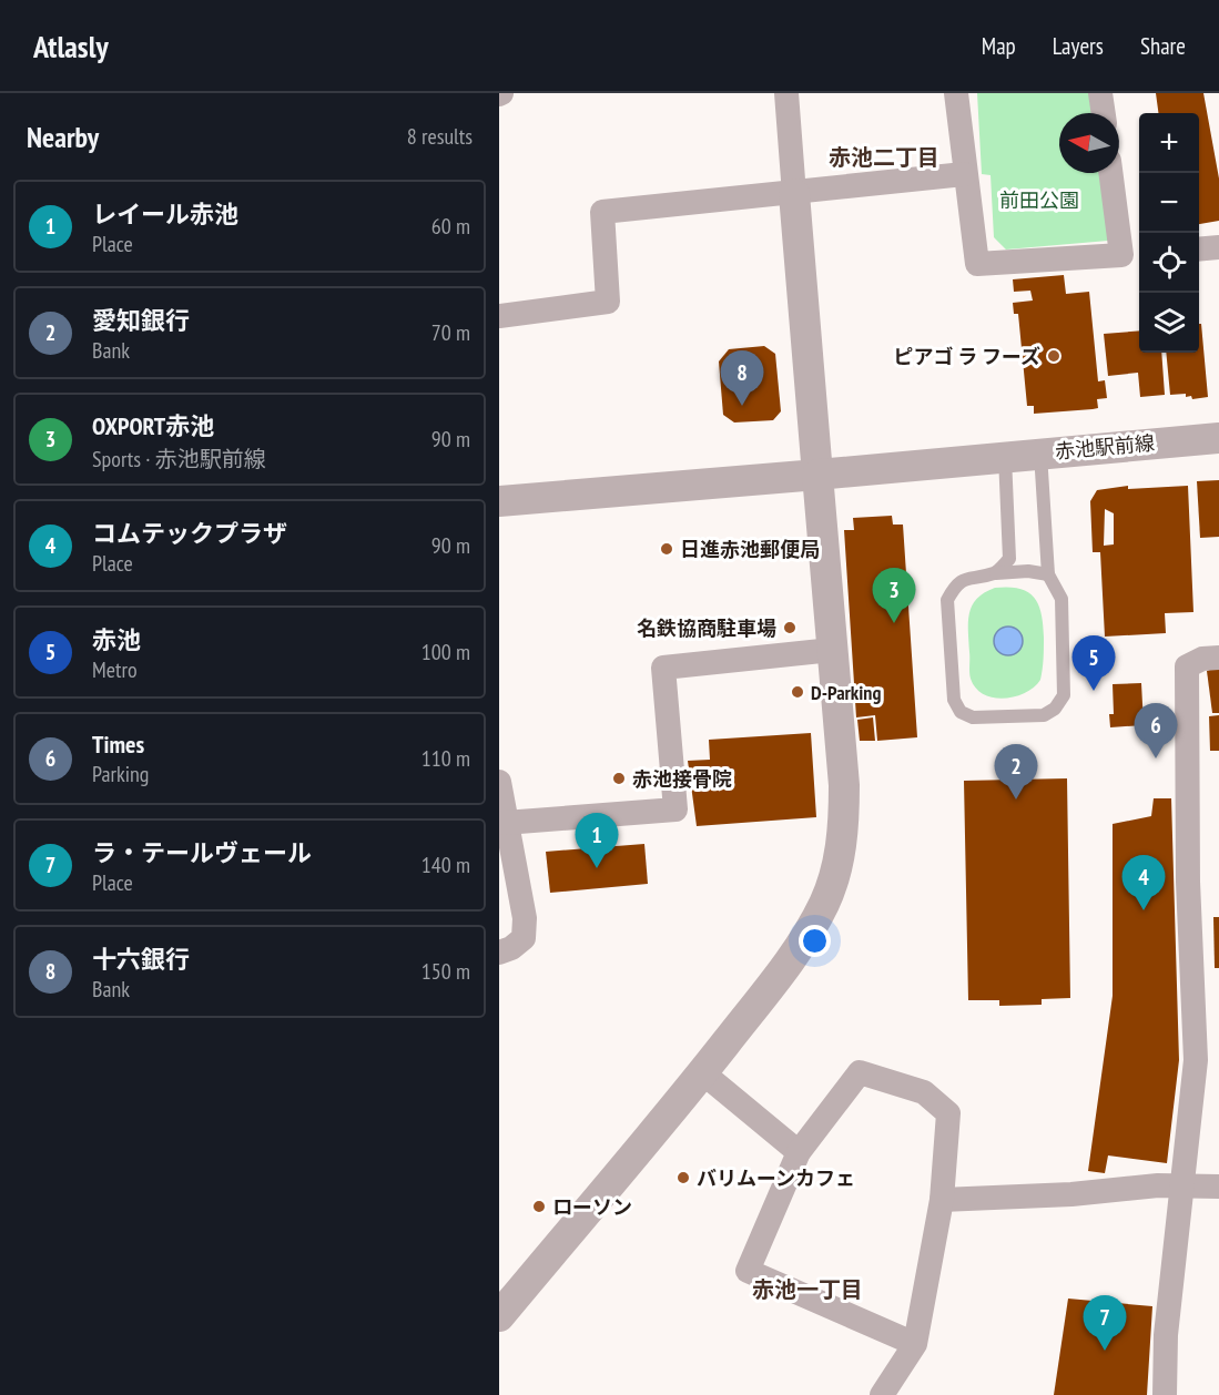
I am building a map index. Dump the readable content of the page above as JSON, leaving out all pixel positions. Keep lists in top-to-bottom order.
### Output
{
  "streets": {
    "street": ["赤池駅前線"]
  },
  "districts": ["赤池二丁目", "赤池一丁目"],
  "parks": ["前田公園"],
  "places": [
    "ピアゴ ラ フーズ",
    "日進赤池郵便局",
    "名鉄協商駐車場",
    "D-Parking",
    "赤池接骨院",
    "バリムーンカフェ",
    "ローソン"
  ],
  "north": "left",
  "page": {
    "header": "Atlasly",
    "nav": ["Map", "Layers", "Share"],
    "heading": ["Nearby", "8 results"],
    "map_buttons": ["+", "−"],
    "list": [
      {
        "mark": "1",
        "name": "レイール赤池",
        "note": "Place",
        "value": "60 m"
      },
      {
        "mark": "2",
        "name": "愛知銀行",
        "note": "Bank",
        "value": "70 m"
      },
      {
        "mark": "3",
        "name": "OXPORT赤池",
        "note": "Sports · 赤池駅前線",
        "value": "90 m"
      },
      {
        "mark": "4",
        "name": "コムテックプラザ",
        "note": "Place",
        "value": "90 m"
      },
      {
        "mark": "5",
        "name": "赤池",
        "note": "Metro",
        "value": "100 m"
      },
      {
        "mark": "6",
        "name": "Times",
        "note": "Parking",
        "value": "110 m"
      },
      {
        "mark": "7",
        "name": "ラ・テールヴェール",
        "note": "Place",
        "value": "140 m"
      },
      {
        "mark": "8",
        "name": "十六銀行",
        "note": "Bank",
        "value": "150 m"
      }
    ],
    "pins": [
      "8",
      "3",
      "5",
      "6",
      "2",
      "1",
      "4",
      "7"
    ]
  }
}
